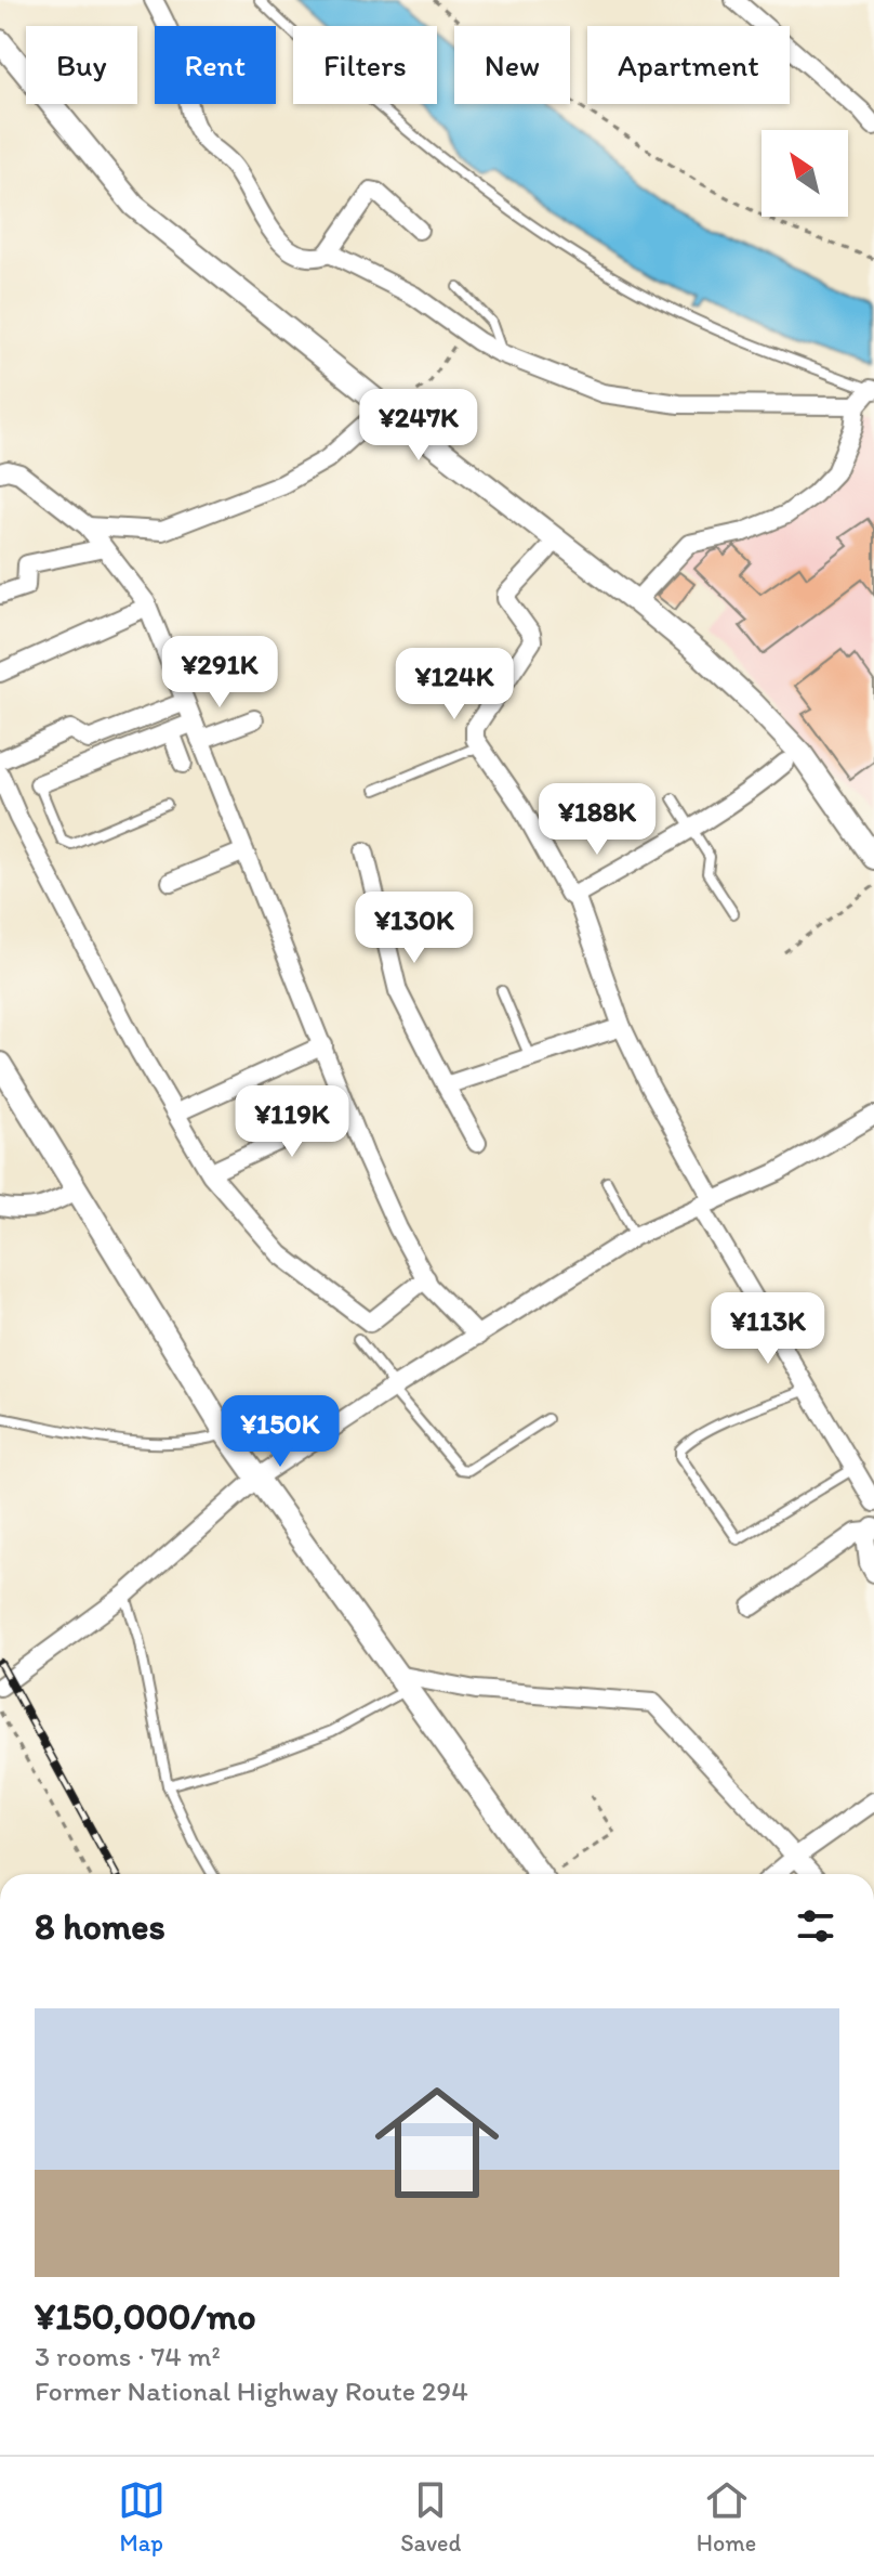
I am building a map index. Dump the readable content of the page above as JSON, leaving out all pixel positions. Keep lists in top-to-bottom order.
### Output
{
  "north": "top left",
  "page": {
    "chip": [
      "Buy",
      "Rent",
      "Filters",
      "New",
      "Apartment"
    ],
    "price": [
      "¥247K",
      "¥291K",
      "¥124K",
      "¥188K",
      "¥130K",
      "¥119K",
      "¥113K",
      "¥150K"
    ],
    "heading": "8 homes",
    "list": [
      {
        "name": "¥150,000/mo",
        "note": "3 rooms · 74 m² · Former National Highway Route 294"
      }
    ],
    "tabs": ["Map", "Saved", "Home"]
  }
}
